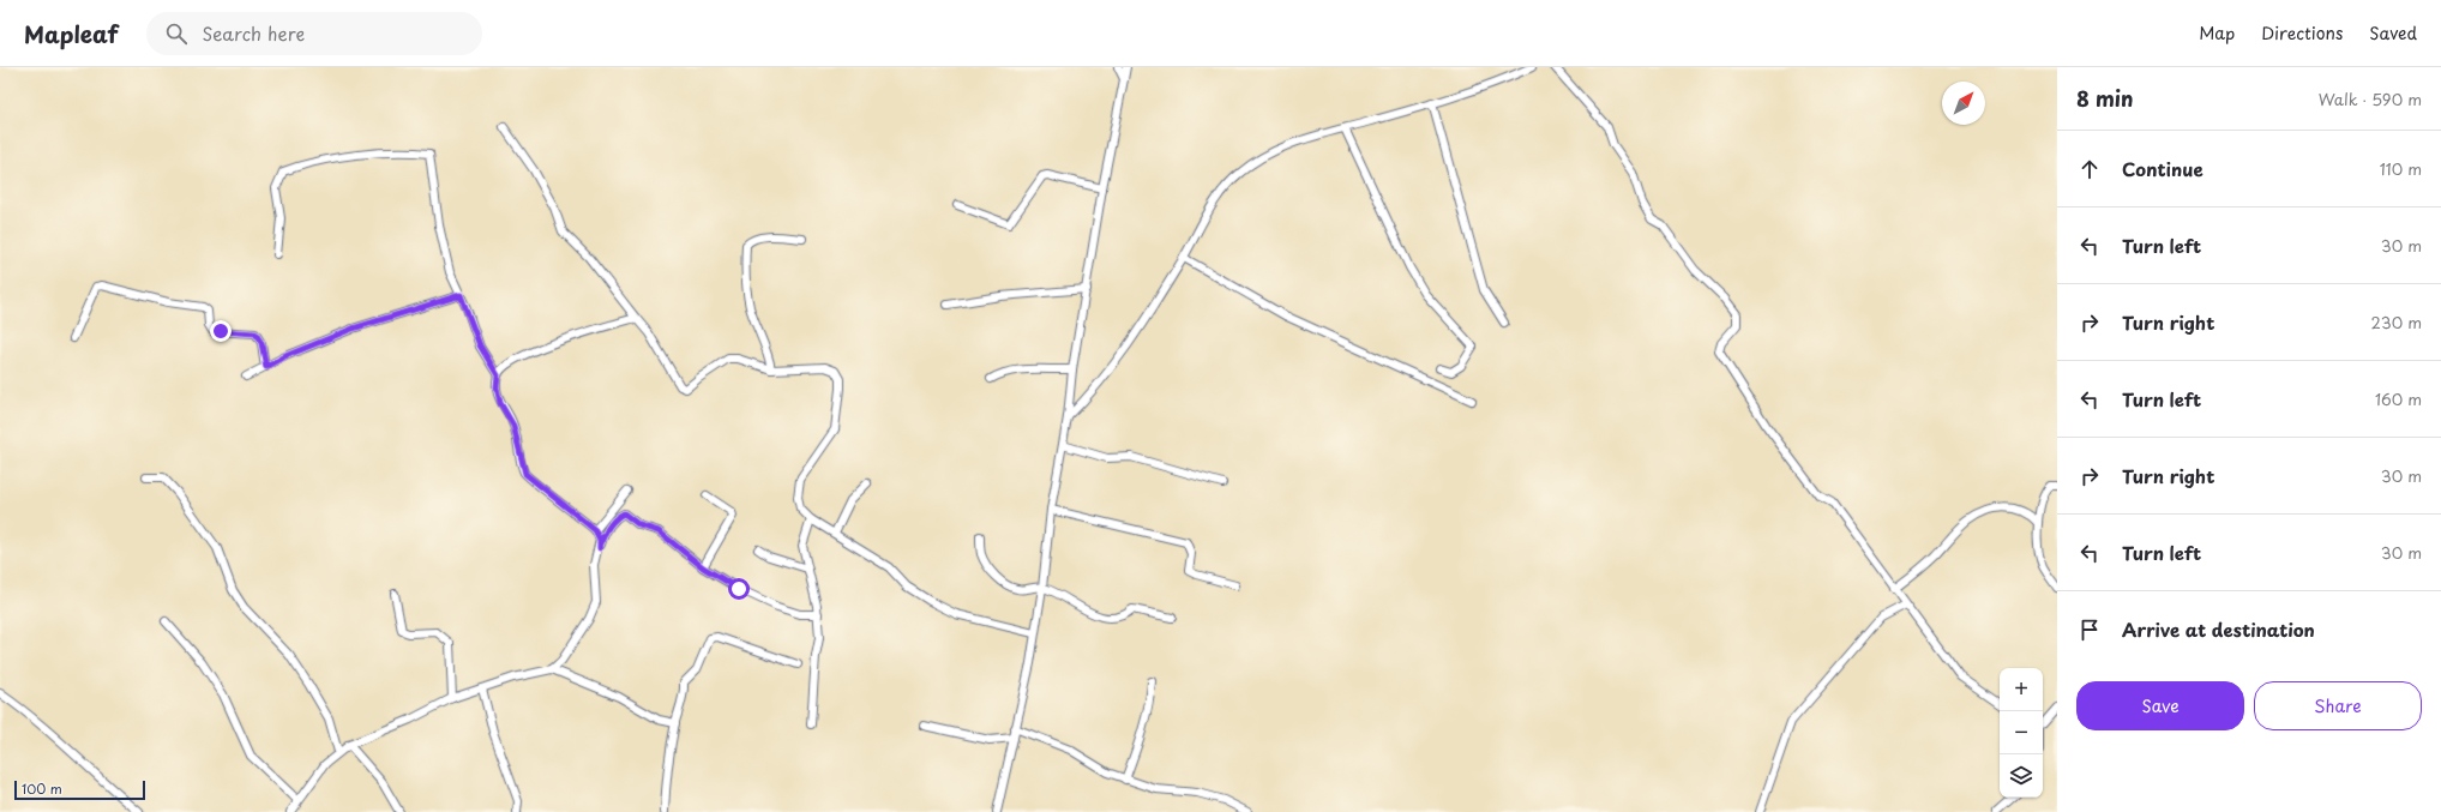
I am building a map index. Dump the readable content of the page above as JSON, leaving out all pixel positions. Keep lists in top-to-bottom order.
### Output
{
  "scale_bar": "100 m",
  "north": "top right",
  "page": {
    "header": "Mapleaf",
    "search": "Search here",
    "nav": ["Map", "Directions", "Saved"],
    "heading": ["8 min", "Walk · 590 m"],
    "list": [
      ["Continue", "110 m"],
      ["Turn left", "30 m"],
      ["Turn right", "230 m"],
      ["Turn left", "160 m"],
      ["Turn right", "30 m"],
      ["Turn left", "30 m"],
      "Arrive at destination"
    ],
    "buttons": ["Save", "Share"],
    "map_buttons": ["+", "−"],
    "scale": "100 m"
  }
}
